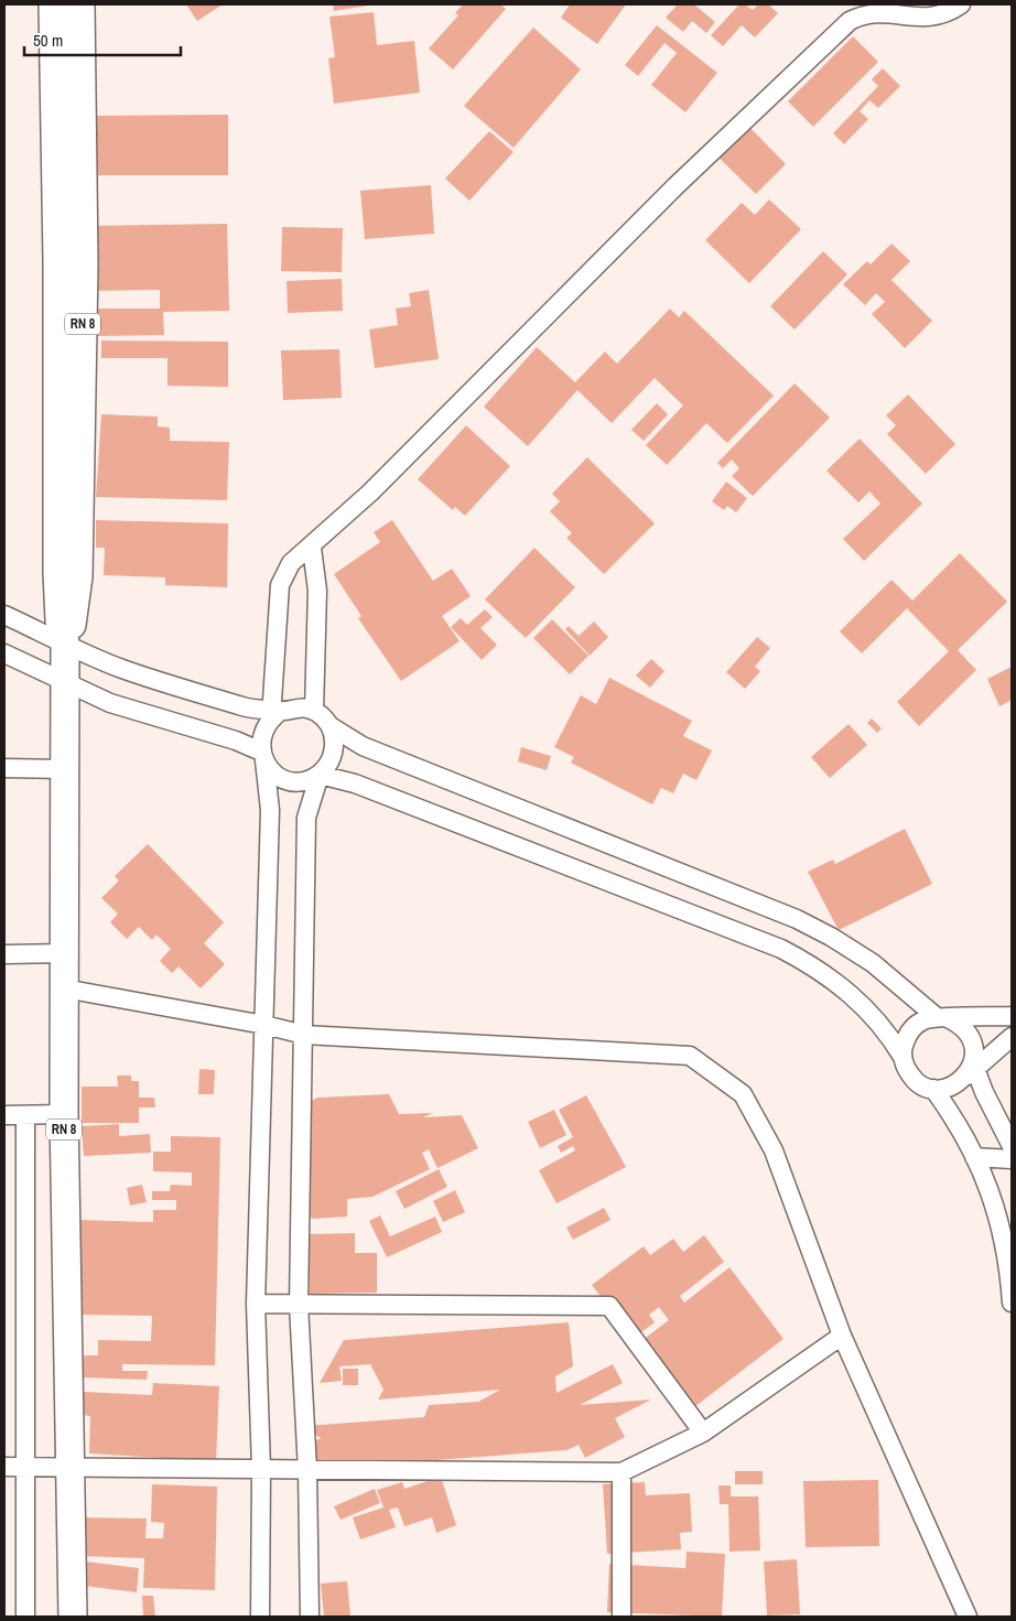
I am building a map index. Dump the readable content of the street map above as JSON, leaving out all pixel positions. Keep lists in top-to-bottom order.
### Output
{
  "streets": {
    "main road": ["RN 8"]
  },
  "scale_bar": "50 m"
}
